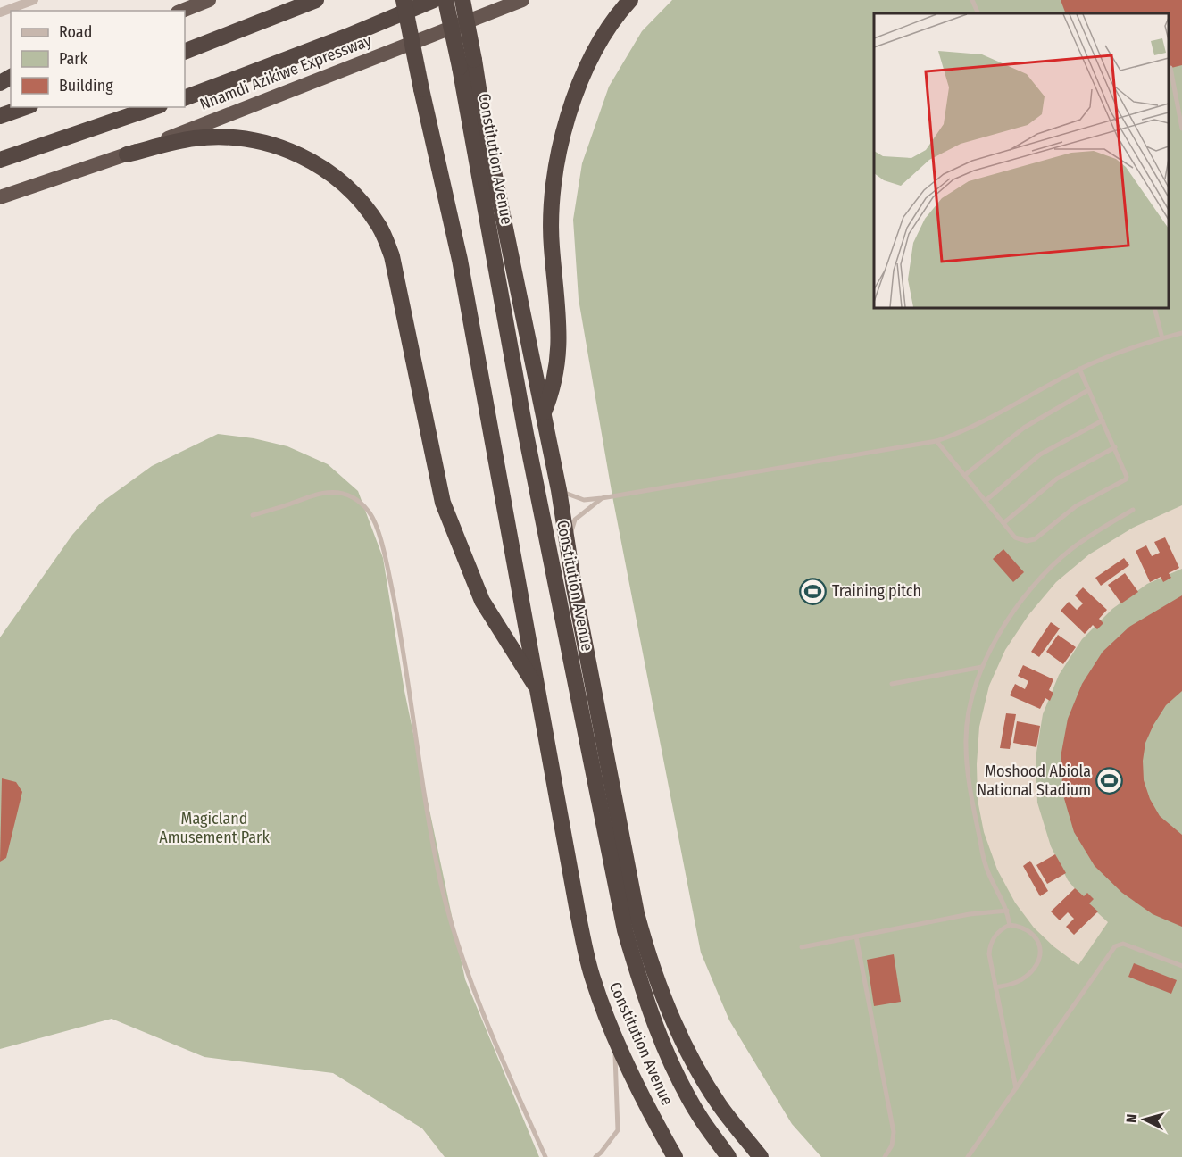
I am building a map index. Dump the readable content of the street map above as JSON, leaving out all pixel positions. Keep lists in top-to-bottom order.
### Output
{
  "streets": {
    "highway": ["Nnamdi Azikiwe Expressway", "Constitution Avenue"]
  },
  "parks": ["Magicland Amusement Park"],
  "places": {
    "sports": ["Training pitch", "Moshood Abiola National Stadium"]
  },
  "legend": ["Road", "Park", "Building"],
  "north": "left"
}
